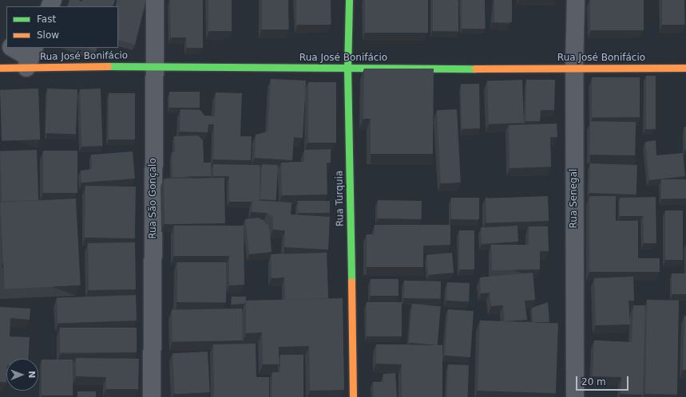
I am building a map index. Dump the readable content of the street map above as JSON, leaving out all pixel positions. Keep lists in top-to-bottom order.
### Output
{
  "streets": {
    "street": [
      "Rua José Bonifácio",
      "Rua São Gonçalo",
      "Rua Turquia",
      "Rua Senegal"
    ]
  },
  "crossings": [
    ["Rua José Bonifácio", "Rua São Gonçalo"],
    ["Rua José Bonifácio", "Rua Turquia"],
    ["Rua José Bonifácio", "Rua Senegal"]
  ],
  "legend": ["Fast", "Slow"],
  "scale_bar": "20 m",
  "north": "right"
}
